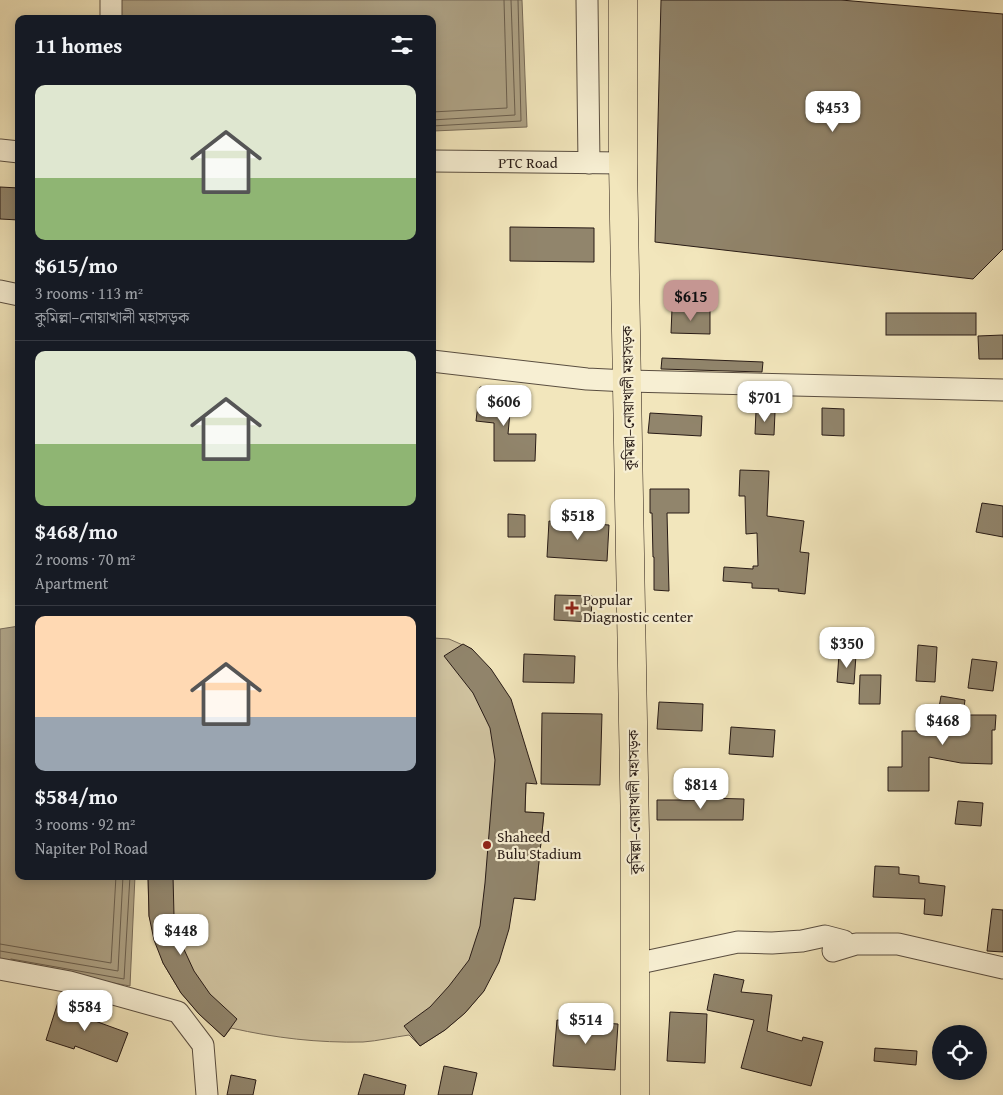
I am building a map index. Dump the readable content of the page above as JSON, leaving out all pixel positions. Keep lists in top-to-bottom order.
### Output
{
  "streets": {
    "highway": ["কুমিল্লা–নোয়াখালী মহাসড়ক"],
    "street": ["PTC Road"]
  },
  "crossings": [
    ["PTC Road", "কুমিল্লা–নোয়াখালী মহাসড়ক"]
  ],
  "places": {
    "health": ["Popular Diagnostic center"],
    "other": ["Shaheed Bulu Stadium"]
  },
  "page": {
    "heading": "11 homes",
    "list": [
      {
        "name": "$615/mo",
        "note": "3 rooms · 113 m² · কুমিল্লা–নোয়াখালী মহাসড়ক"
      },
      {
        "name": "$468/mo",
        "note": "2 rooms · 70 m² · Apartment"
      },
      {
        "name": "$584/mo",
        "note": "3 rooms · 92 m² · Napiter Pol Road"
      }
    ],
    "price": [
      "$453",
      "$615",
      "$701",
      "$606",
      "$518",
      "$350",
      "$468",
      "$814",
      "$448",
      "$584",
      "$514"
    ]
  }
}
